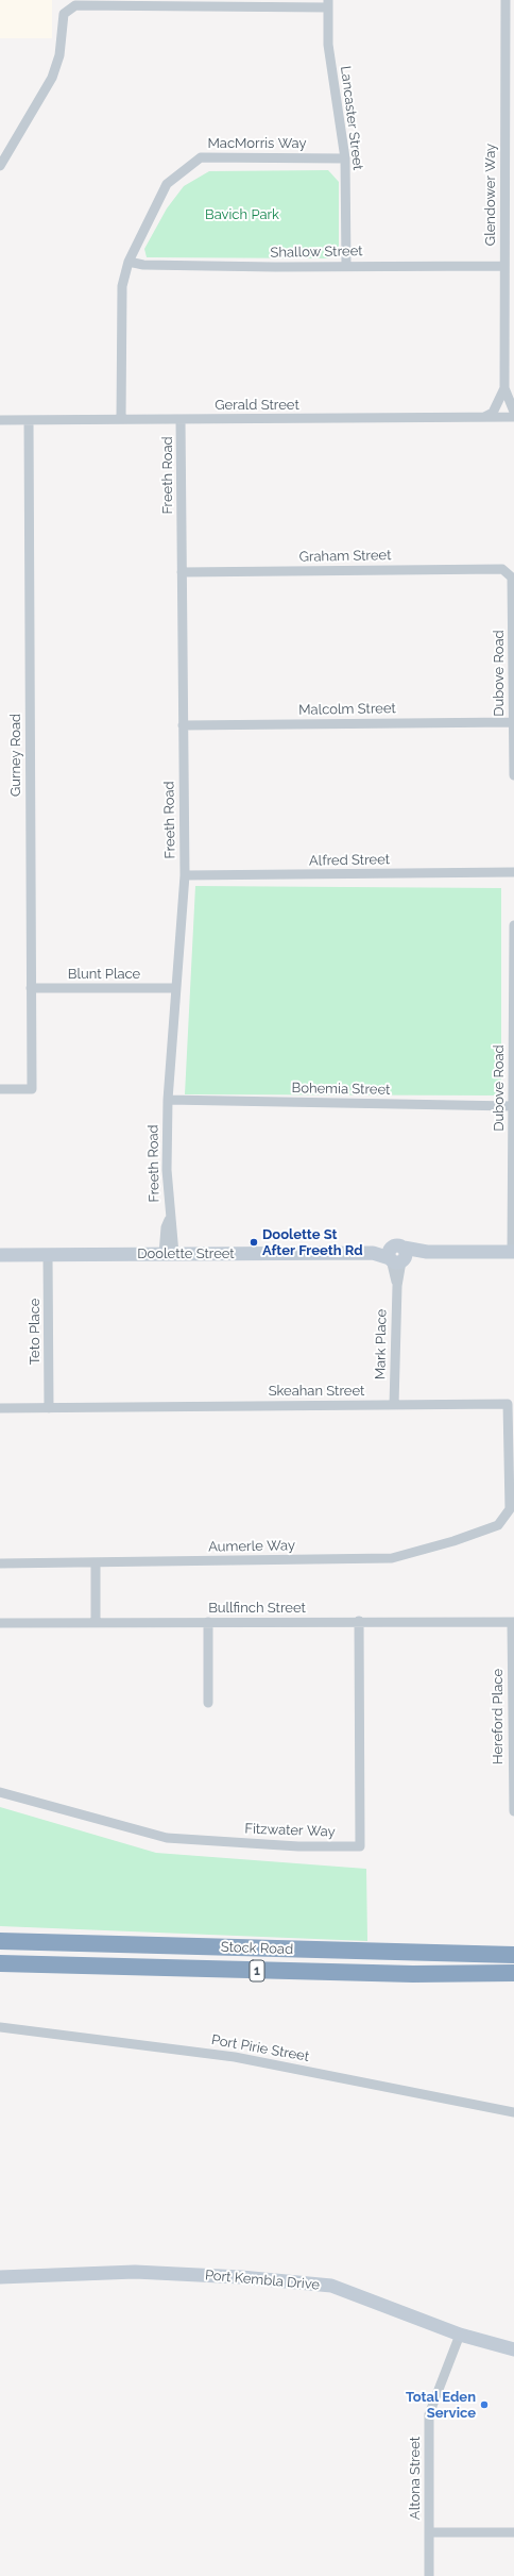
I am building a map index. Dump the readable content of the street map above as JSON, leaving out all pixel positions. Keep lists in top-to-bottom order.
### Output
{
  "streets": {
    "highway": ["Stock Road", "1"],
    "street": [
      "Lancaster Street",
      "MacMorris Way",
      "Glendower Way",
      "Shallow Street",
      "Gerald Street",
      "Freeth Road",
      "Graham Street",
      "Dubove Road",
      "Malcolm Street",
      "Gurney Road",
      "Alfred Street",
      "Blunt Place",
      "Bohemia Street",
      "Doolette Street",
      "Teto Place",
      "Mark Place",
      "Skeahan Street",
      "Aumerle Way",
      "Bullfinch Street",
      "Hereford Place",
      "Fitzwater Way",
      "Port Pirie Street",
      "Port Kembla Drive",
      "Altona Street"
    ]
  },
  "crossings": [
    ["Lancaster Street", "MacMorris Way"],
    ["Lancaster Street", "Shallow Street"],
    ["MacMorris Way", "Shallow Street"],
    ["MacMorris Way", "Gerald Street"],
    ["Glendower Way", "Shallow Street"],
    ["Glendower Way", "Gerald Street"],
    ["Gerald Street", "Freeth Road"],
    ["Gerald Street", "Gurney Road"],
    ["Freeth Road", "Graham Street"],
    ["Freeth Road", "Malcolm Street"],
    ["Freeth Road", "Alfred Street"],
    ["Freeth Road", "Blunt Place"],
    ["Freeth Road", "Bohemia Street"],
    ["Freeth Road", "Doolette Street"],
    ["Graham Street", "Dubove Road"],
    ["Dubove Road", "Malcolm Street"],
    ["Dubove Road", "Bohemia Street"],
    ["Dubove Road", "Doolette Street"],
    ["Gurney Road", "Blunt Place"],
    ["Doolette Street", "Teto Place"],
    ["Doolette Street", "Mark Place"],
    ["Teto Place", "Skeahan Street"],
    ["Mark Place", "Skeahan Street"],
    ["Skeahan Street", "Aumerle Way"],
    ["Bullfinch Street", "Hereford Place"],
    ["Bullfinch Street", "Fitzwater Way"],
    ["Port Kembla Drive", "Altona Street"]
  ],
  "parks": ["Bavich Park"],
  "places": ["Doolette St After Freeth Rd", "Total Eden Service"]
}
